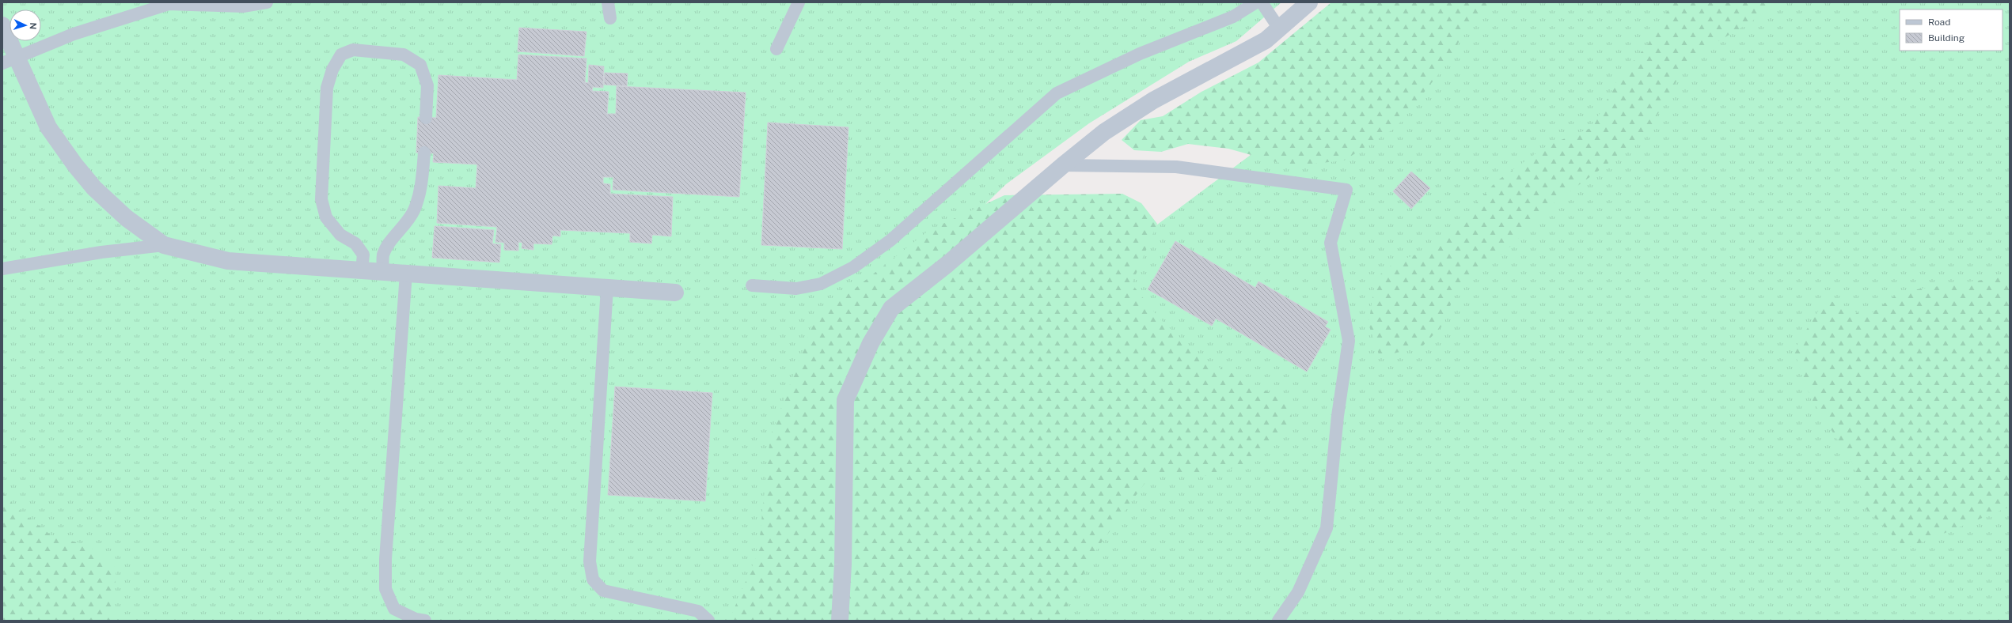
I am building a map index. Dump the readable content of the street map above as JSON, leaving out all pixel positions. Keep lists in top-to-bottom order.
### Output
{
  "legend": ["Road", "Building"],
  "north": "right"
}
